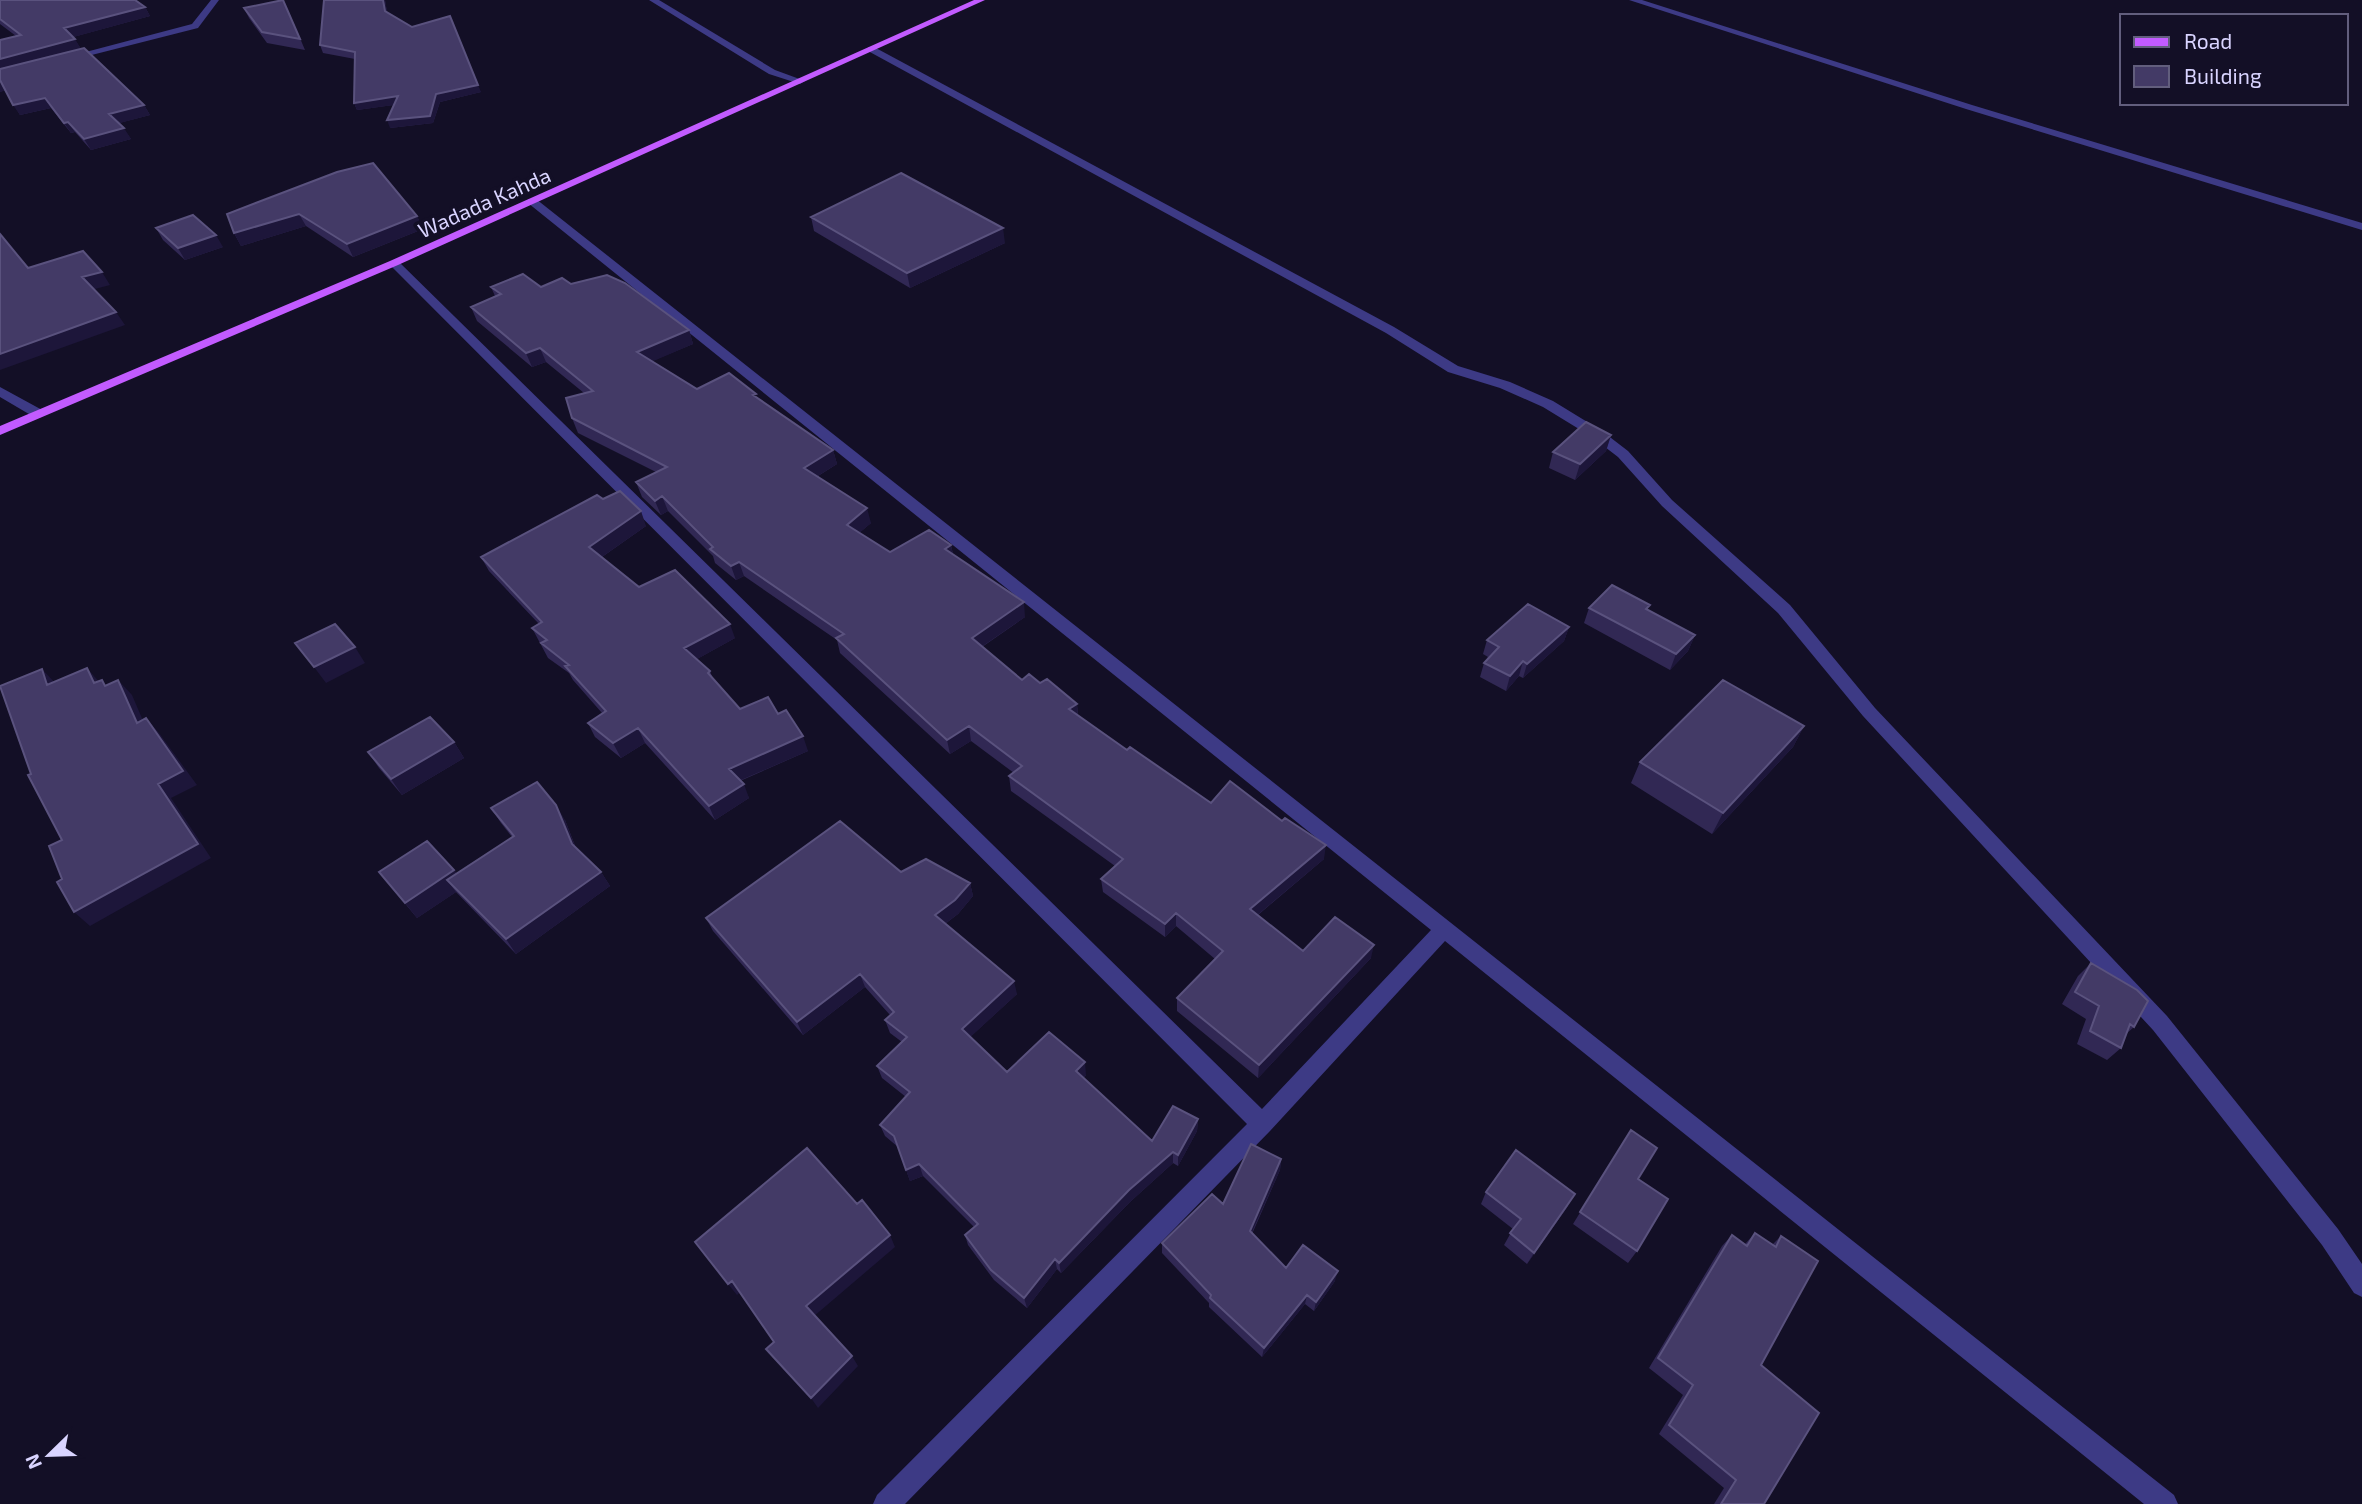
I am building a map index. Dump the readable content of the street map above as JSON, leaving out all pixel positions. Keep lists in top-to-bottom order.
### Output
{
  "streets": {
    "main road": ["Wadada Kahda"]
  },
  "legend": ["Road", "Building"],
  "north": "bottom left"
}
